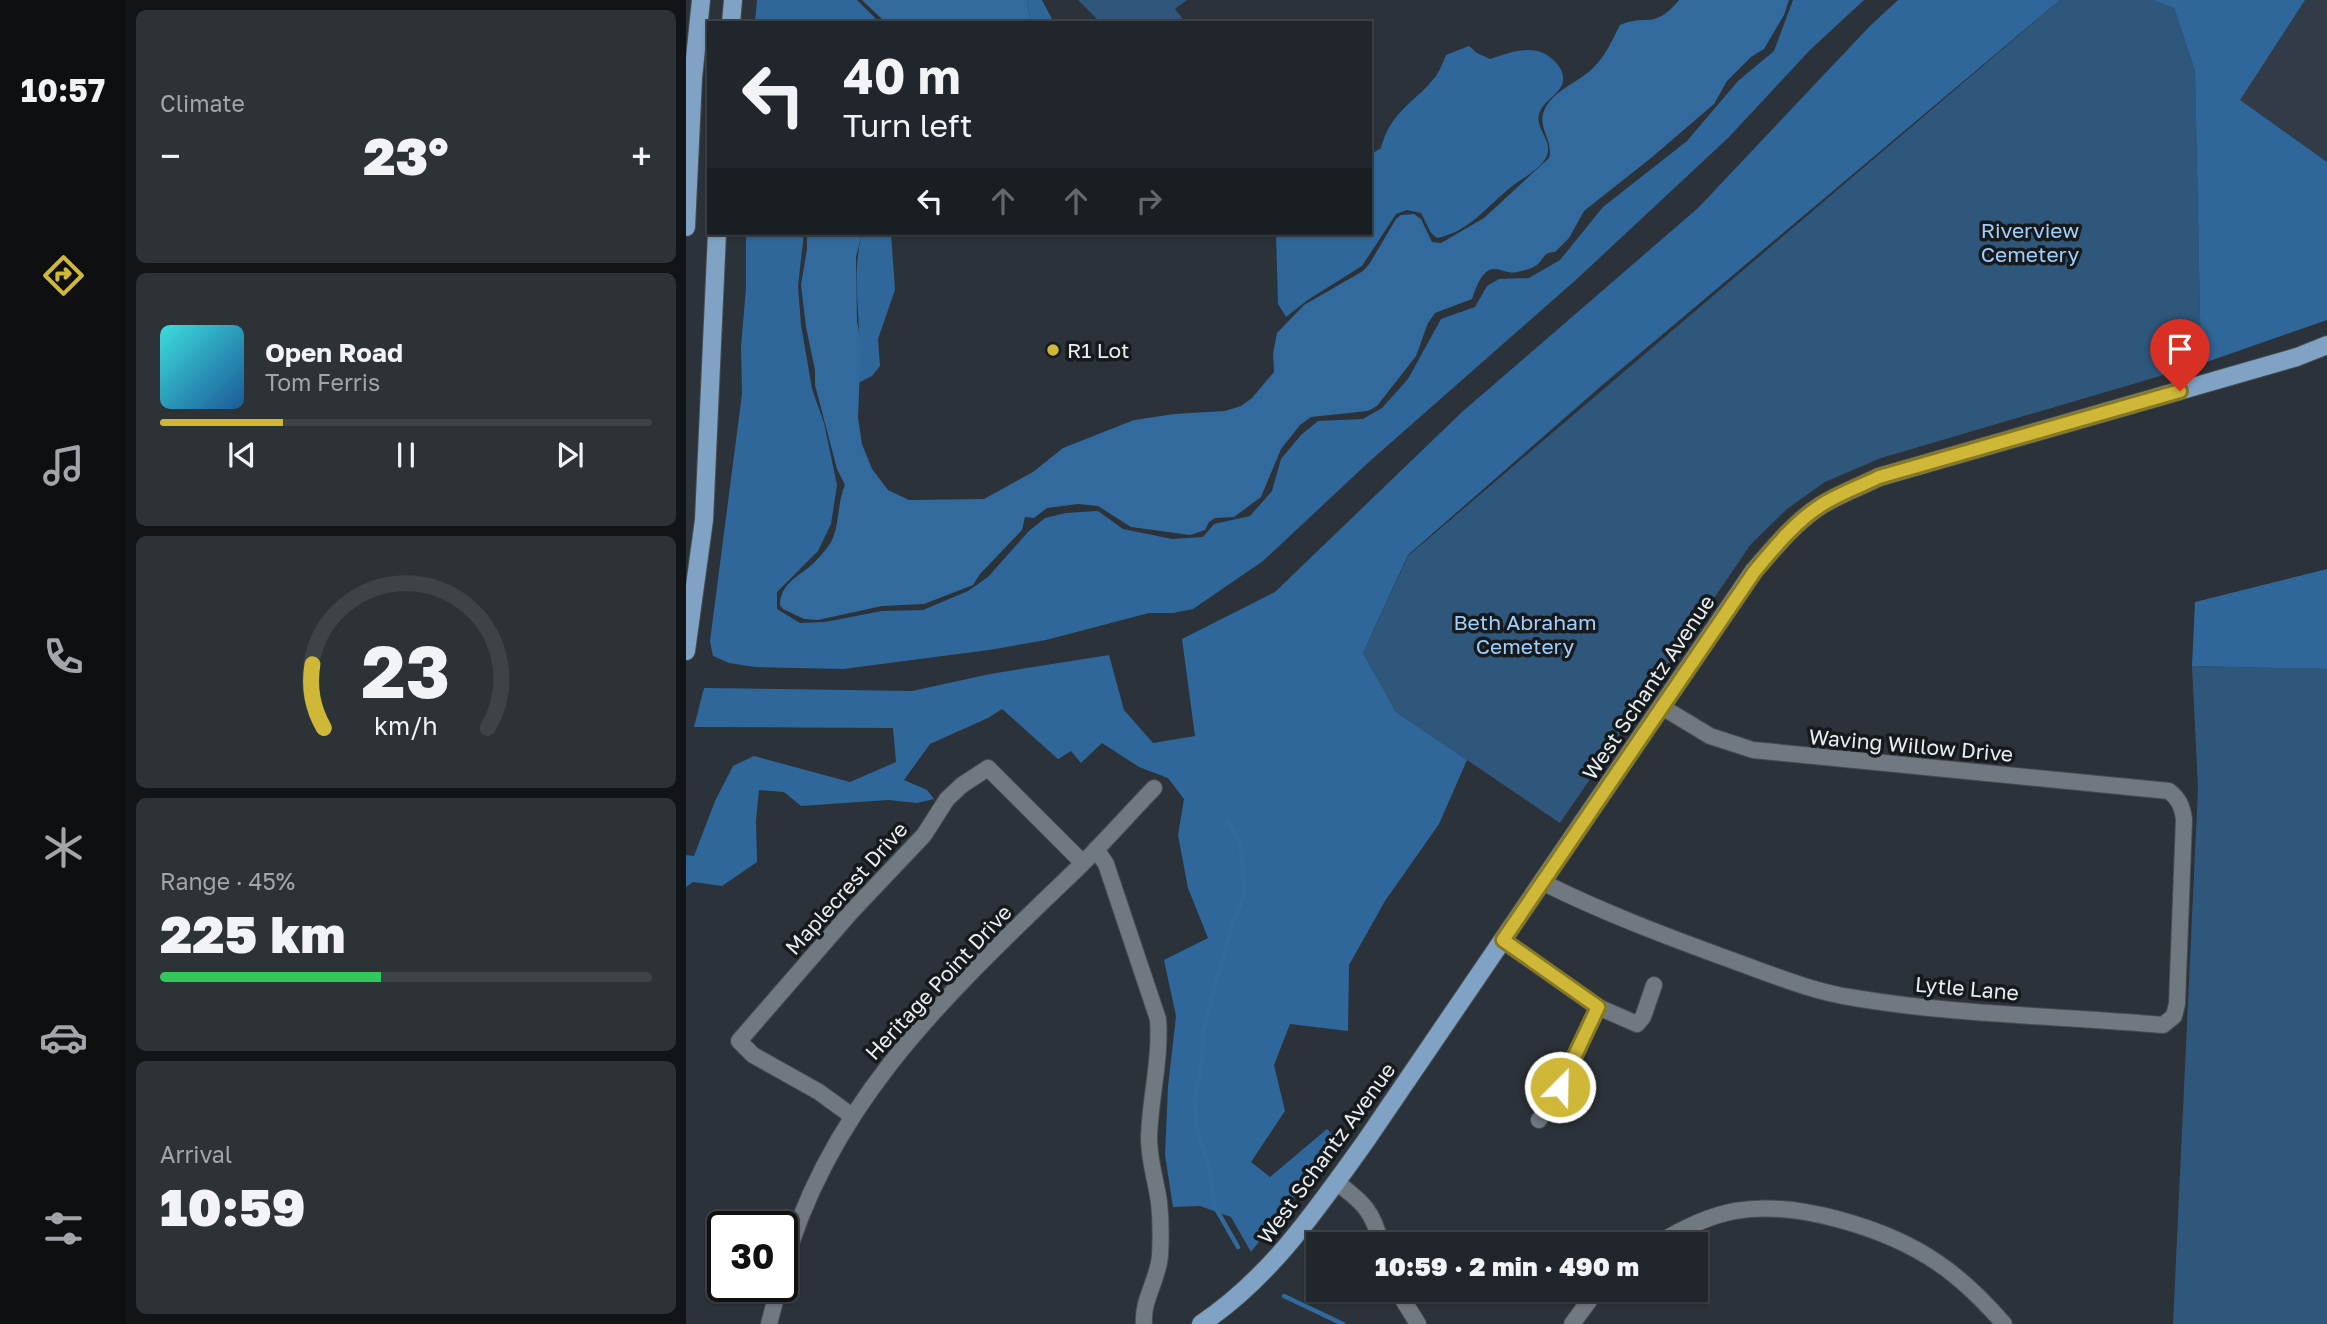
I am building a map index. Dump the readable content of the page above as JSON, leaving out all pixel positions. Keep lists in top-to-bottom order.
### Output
{
  "streets": {
    "main road": ["West Schantz Avenue"],
    "street": [
      "Waving Willow Drive",
      "Maplecrest Drive",
      "Heritage Point Drive",
      "Lytle Lane"
    ]
  },
  "crossings": [
    ["West Schantz Avenue", "Waving Willow Drive"],
    ["West Schantz Avenue", "Lytle Lane"],
    ["Waving Willow Drive", "Lytle Lane"],
    ["Maplecrest Drive", "Heritage Point Drive"]
  ],
  "parks": ["Riverview Cemetery", "Beth Abraham Cemetery"],
  "places": ["R1 Lot"],
  "page": {
    "tabs": "10:57",
    "tile": [
      "Climate",
      ["Range · 45%", "225 km"],
      ["Arrival", "10:59"]
    ],
    "turn": ["40 m", "Turn left"],
    "heat": ["−", "23°", "+"],
    "song": ["Open Road", "Tom Ferris"],
    "limit": "30",
    "trip": "10:59 · 2 min · 490 m",
    "gauge": ["23", "km/h"]
  }
}
